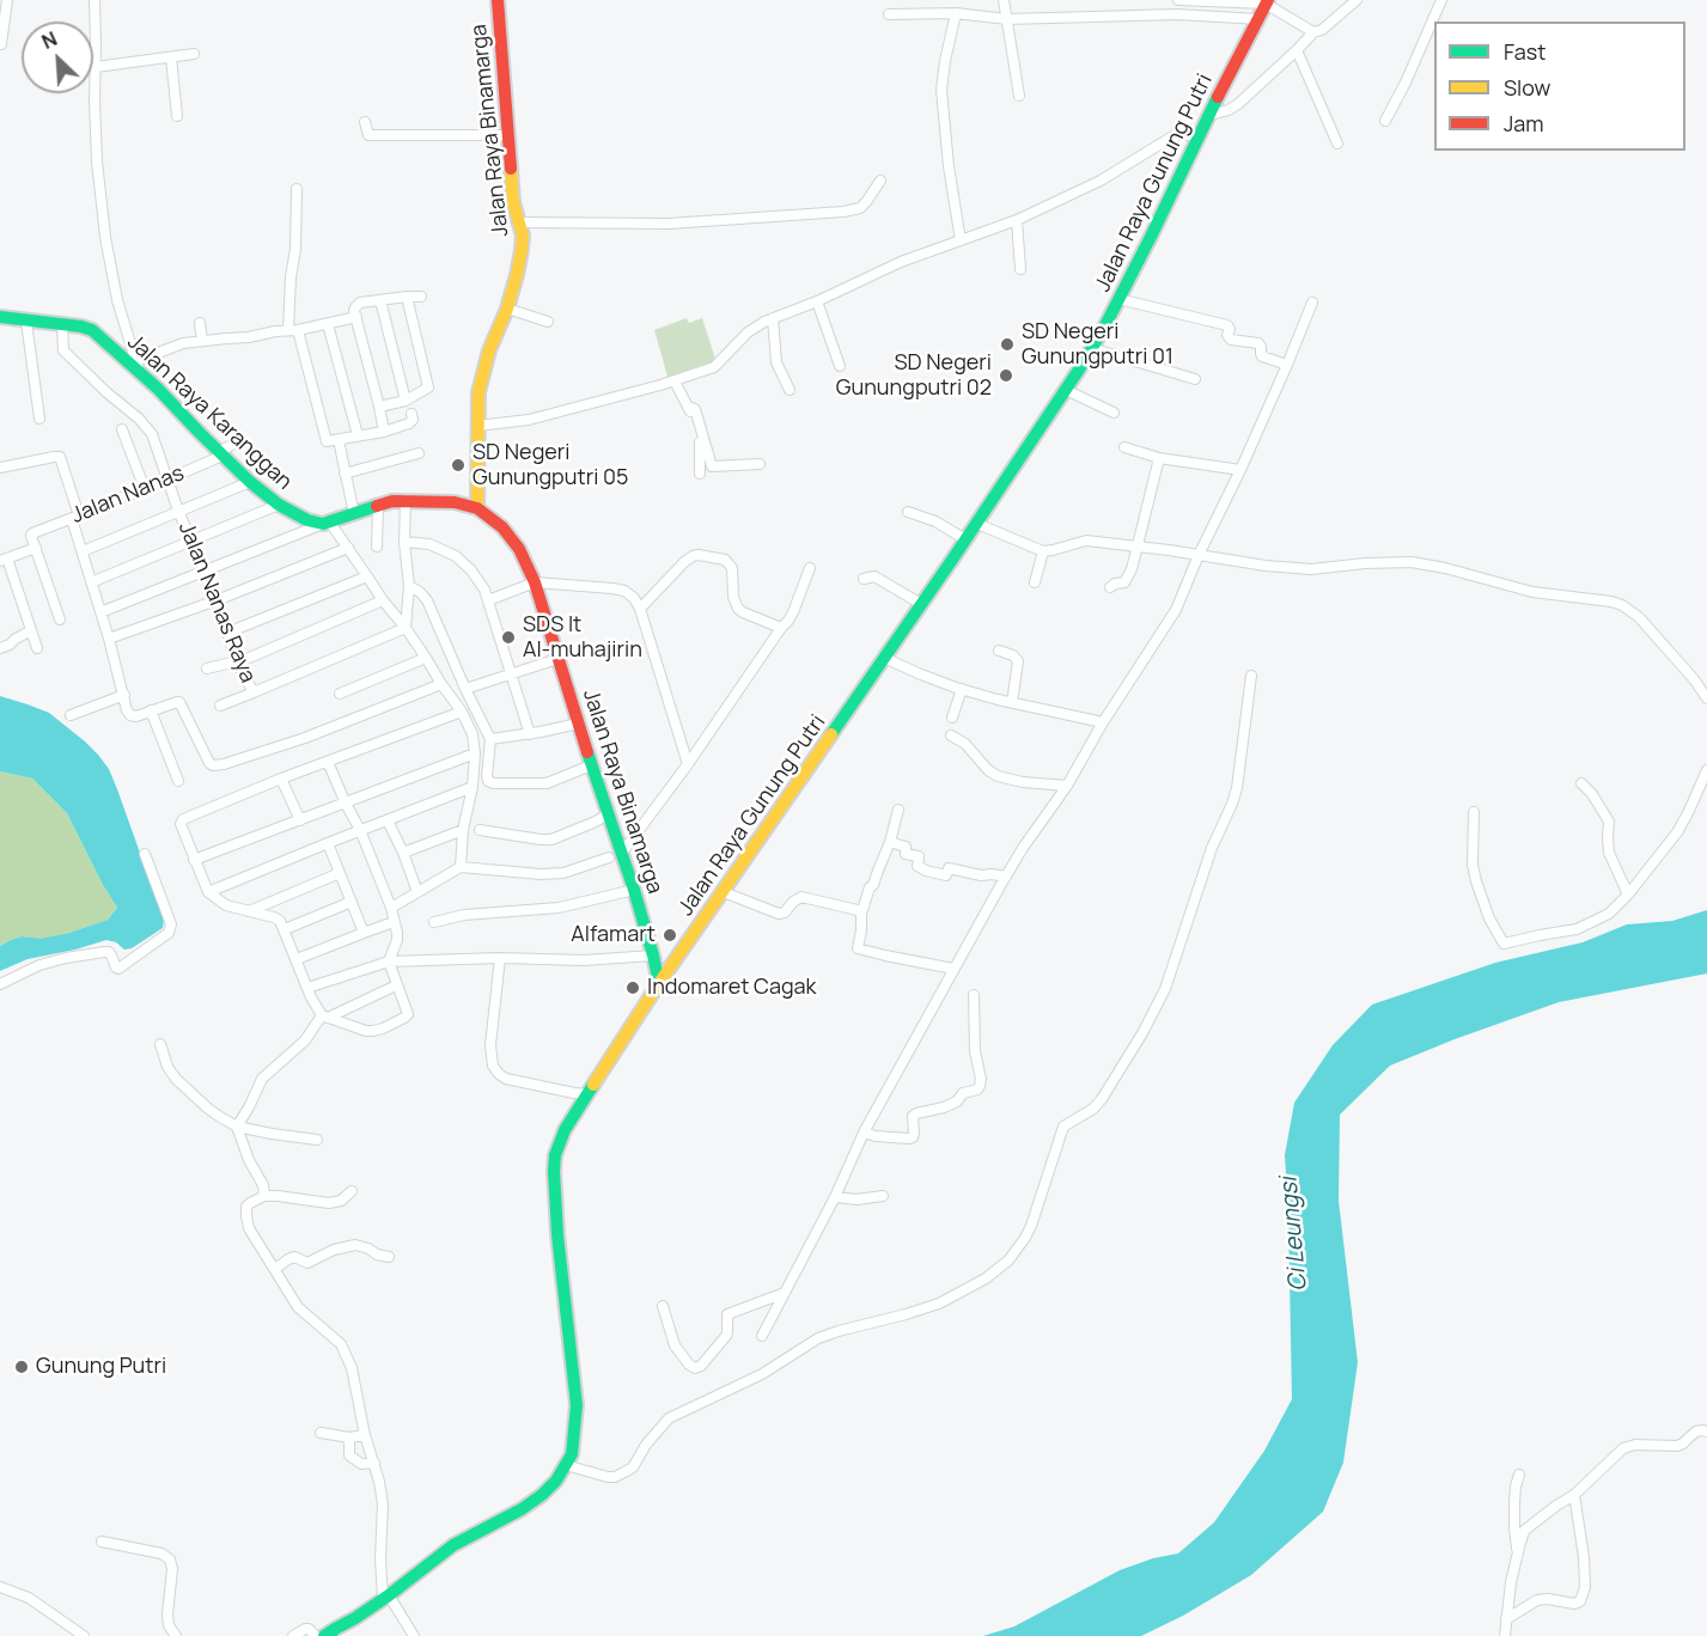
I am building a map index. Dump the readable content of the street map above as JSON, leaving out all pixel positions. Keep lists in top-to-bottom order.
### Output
{
  "streets": {
    "main road": ["Jalan Raya Binamarga", "Jalan Raya Gunung Putri", "Jalan Raya Karanggan"],
    "street": ["Jalan Nanas", "Jalan Nanas Raya"]
  },
  "crossings": [
    ["Jalan Raya Binamarga", "Jalan Raya Gunung Putri"],
    ["Jalan Raya Karanggan", "Jalan Nanas"],
    ["Jalan Raya Karanggan", "Jalan Nanas Raya"],
    ["Jalan Nanas", "Jalan Nanas Raya"]
  ],
  "water": ["Ci Leungsi"],
  "places": [
    "SD Negeri Gunungputri 01",
    "SD Negeri Gunungputri 02",
    "SD Negeri Gunungputri 05",
    "SDS It Al-muhajirin",
    "Alfamart",
    "Indomaret Cagak",
    "Gunung Putri"
  ],
  "legend": ["Fast", "Slow", "Jam"],
  "north": "top left"
}
